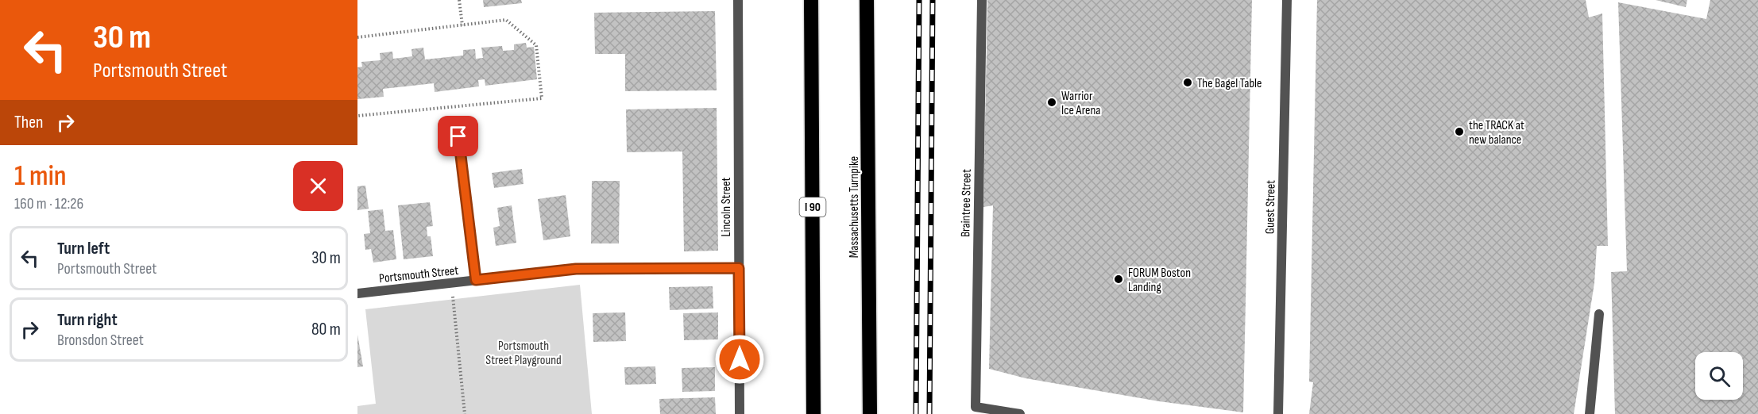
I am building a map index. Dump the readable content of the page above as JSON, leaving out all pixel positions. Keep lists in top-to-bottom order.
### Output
{
  "streets": {
    "highway": ["I 90", "Massachusetts Turnpike"],
    "street": [
      "Braintree Street",
      "Lincoln Street",
      "Guest Street",
      "Portsmouth Street"
    ]
  },
  "crossings": [
    ["Lincoln Street", "Portsmouth Street"]
  ],
  "parks": ["Portsmouth Street Playground"],
  "places": [
    "The Bagel Table",
    "Warrior Ice Arena",
    "the TRACK at new balance",
    "FORUM Boston Landing"
  ],
  "page": {
    "turn": ["30 m", "Portsmouth Street"],
    "then": "Then",
    "heading": ["1 min", "160 m · 12:26"],
    "list": [
      {
        "name": "Turn left",
        "note": "Portsmouth Street",
        "value": "30 m"
      },
      {
        "name": "Turn right",
        "note": "Bronsdon Street",
        "value": "80 m"
      }
    ]
  }
}
